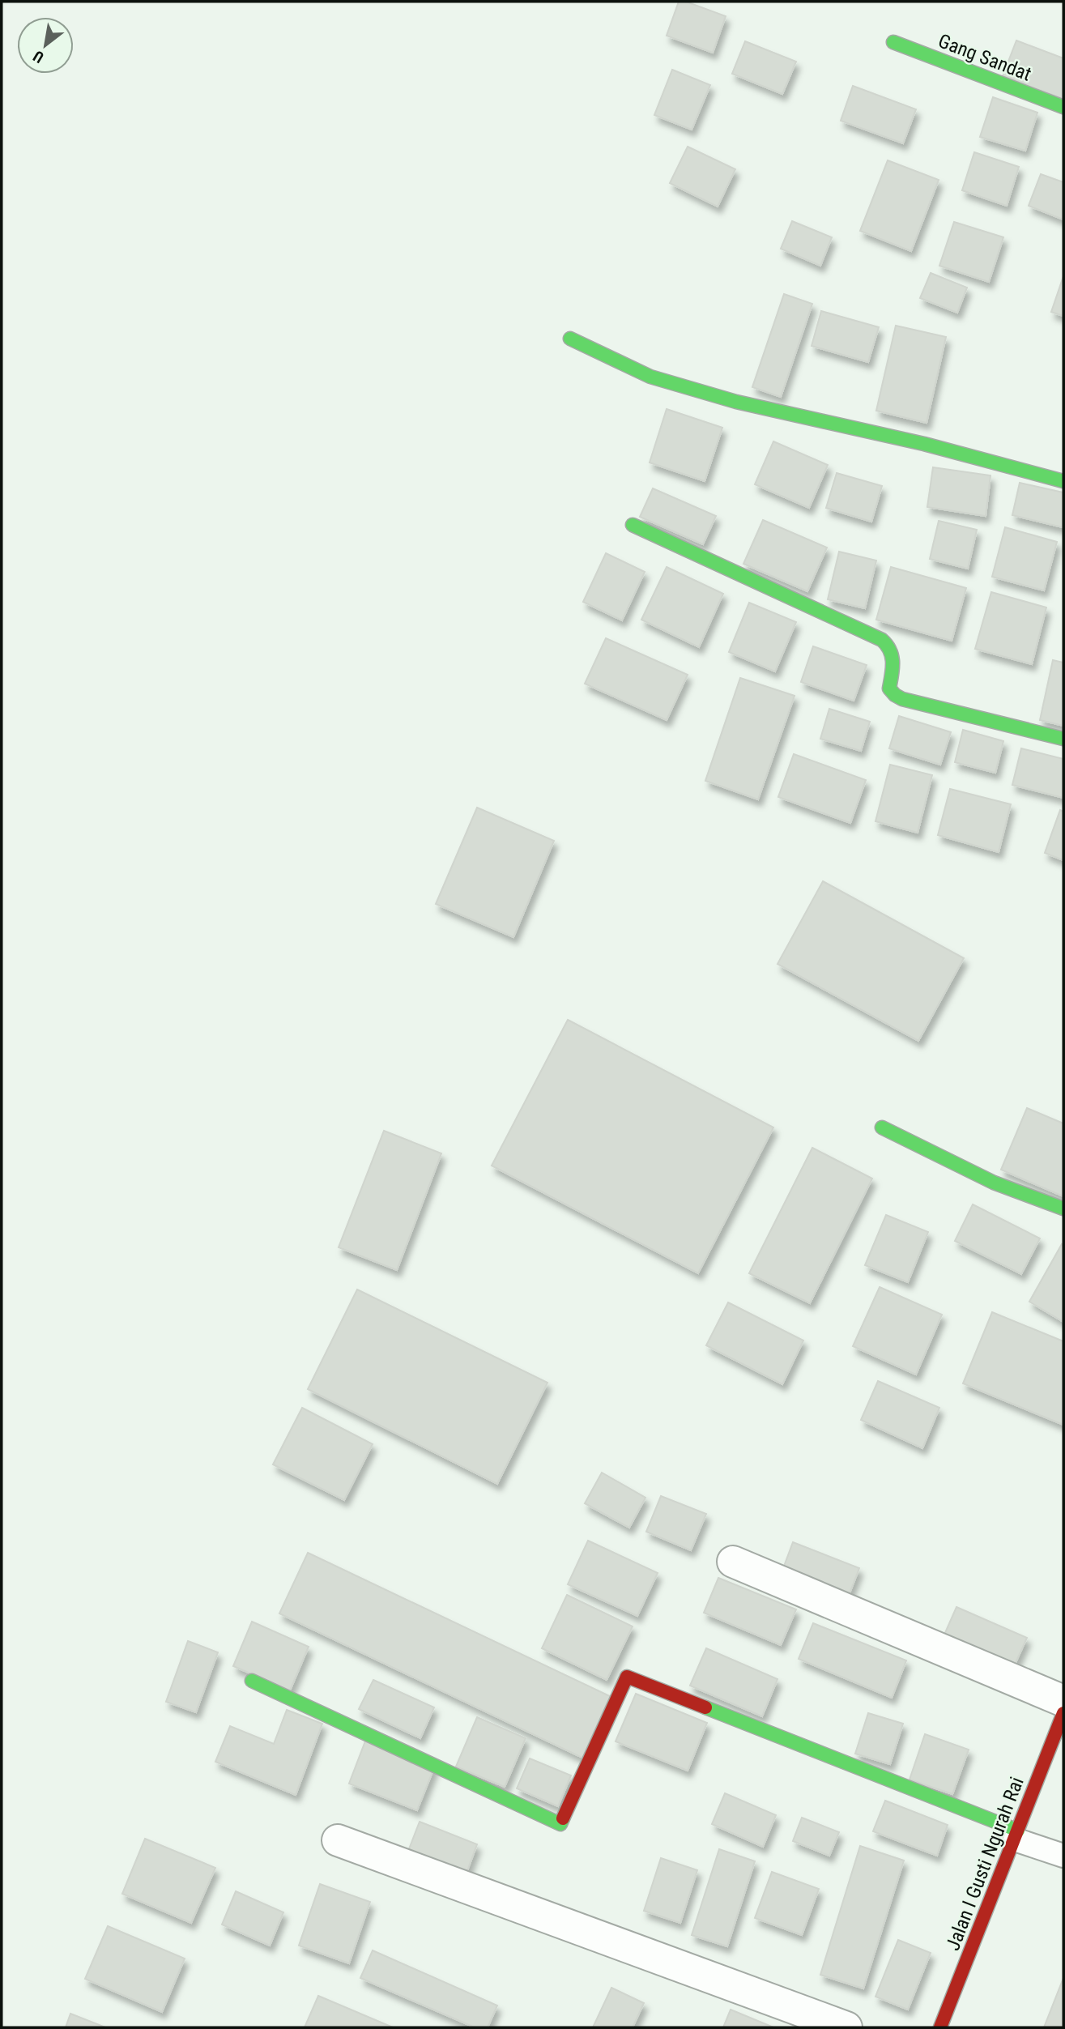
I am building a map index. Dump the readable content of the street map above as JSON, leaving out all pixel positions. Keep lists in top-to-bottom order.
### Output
{
  "streets": {
    "main road": ["Gang Sandat", "Jalan I Gusti Ngurah Rai"]
  },
  "north": "bottom left"
}
